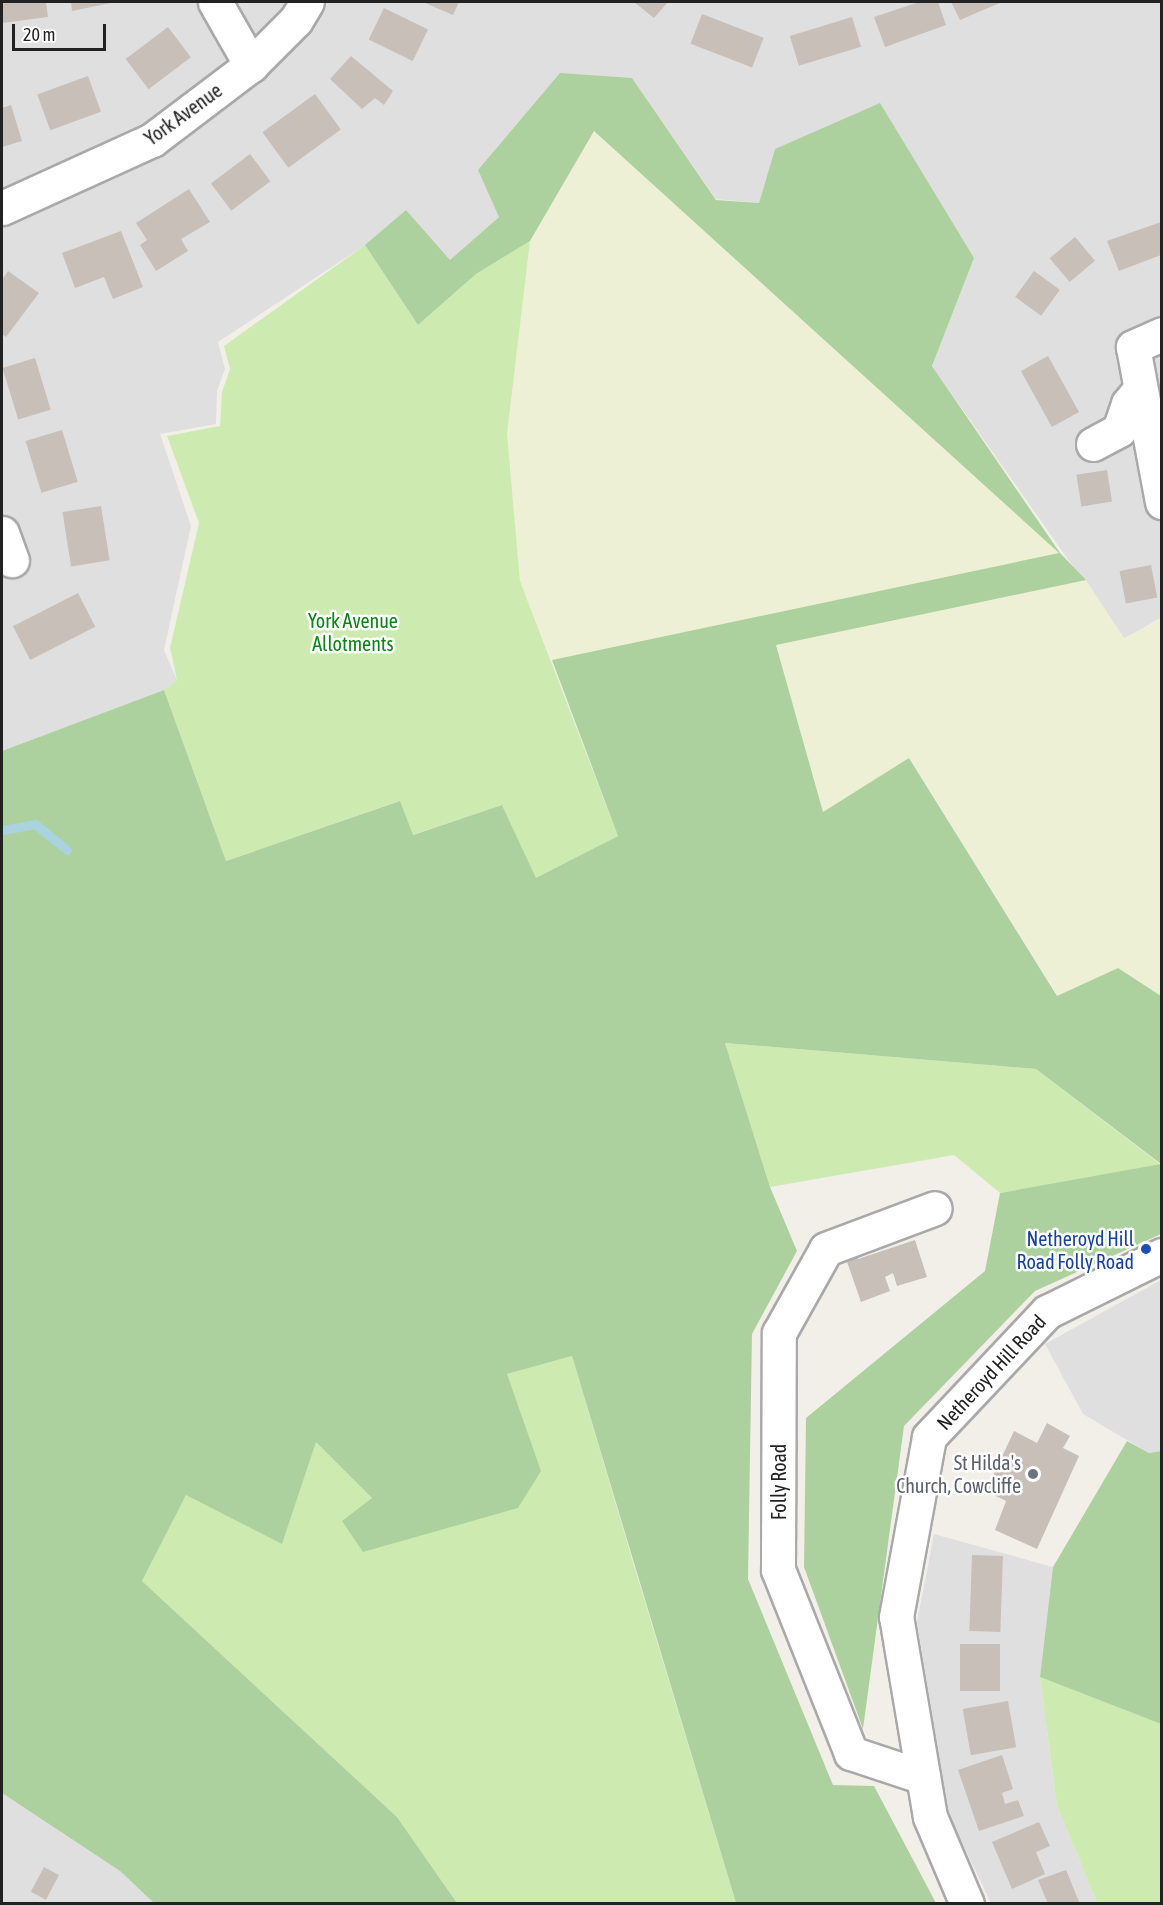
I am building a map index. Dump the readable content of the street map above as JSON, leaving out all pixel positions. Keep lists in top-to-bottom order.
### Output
{
  "streets": {
    "street": ["York Avenue", "Netheroyd Hill Road", "Folly Road"]
  },
  "crossings": [
    ["Netheroyd Hill Road", "Folly Road"]
  ],
  "parks": ["York Avenue Allotments"],
  "places": ["Netheroyd Hill Road Folly Road", "St Hilda's Church, Cowcliffe"],
  "scale_bar": "20 m"
}
